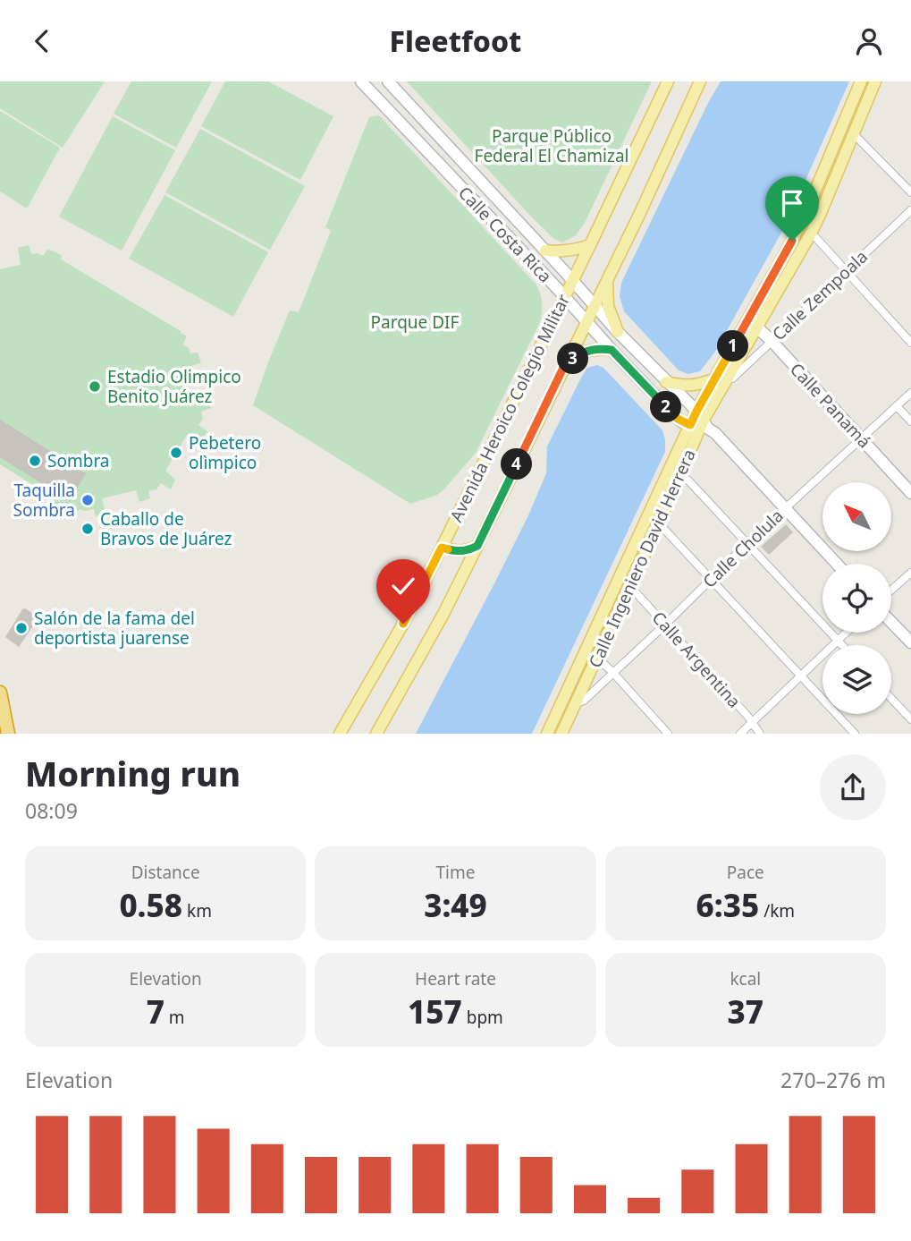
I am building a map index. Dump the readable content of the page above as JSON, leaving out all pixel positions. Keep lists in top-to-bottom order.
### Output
{
  "streets": {
    "main road": [
      "Calle Costa Rica",
      "Calle Panamá",
      "Avenida Heroico Colegio Militar",
      "Calle Ingeniero David Herrera"
    ],
    "street": ["Calle Zempoala", "Calle Cholula", "Calle Argentina"]
  },
  "crossings": [
    ["Calle Costa Rica", "Avenida Heroico Colegio Militar"],
    ["Calle Costa Rica", "Calle Cholula"],
    ["Calle Costa Rica", "Calle Ingeniero David Herrera"],
    ["Calle Zempoala", "Calle Panamá"],
    ["Calle Zempoala", "Calle Ingeniero David Herrera"],
    ["Calle Panamá", "Calle Cholula"],
    ["Calle Panamá", "Calle Ingeniero David Herrera"],
    ["Calle Cholula", "Calle Ingeniero David Herrera"],
    ["Calle Cholula", "Calle Argentina"],
    ["Calle Ingeniero David Herrera", "Calle Argentina"]
  ],
  "parks": ["Parque Público Federal El Chamizal", "Parque DIF"],
  "places": [
    "Estadio Olimpico Benito Juárez",
    "Pebetero olìmpico",
    "Sombra",
    "Taquilla Sombra",
    "Caballo de Bravos de Juárez",
    "Salón de la fama del deportista juarense"
  ],
  "north": "top left",
  "page": {
    "header": "Fleetfoot",
    "pins": [
      "1",
      "3",
      "2",
      "4"
    ],
    "heading": ["Morning run", "08:09"],
    "stats": [
      ["Distance", "0.58 km"],
      ["Time", "3:49"],
      ["Pace", "6:35 /km"],
      ["Elevation", "7 m"],
      ["Heart rate", "157 bpm"],
      ["kcal", "37"]
    ],
    "chart": ["Elevation", "270–276 m"]
  }
}
